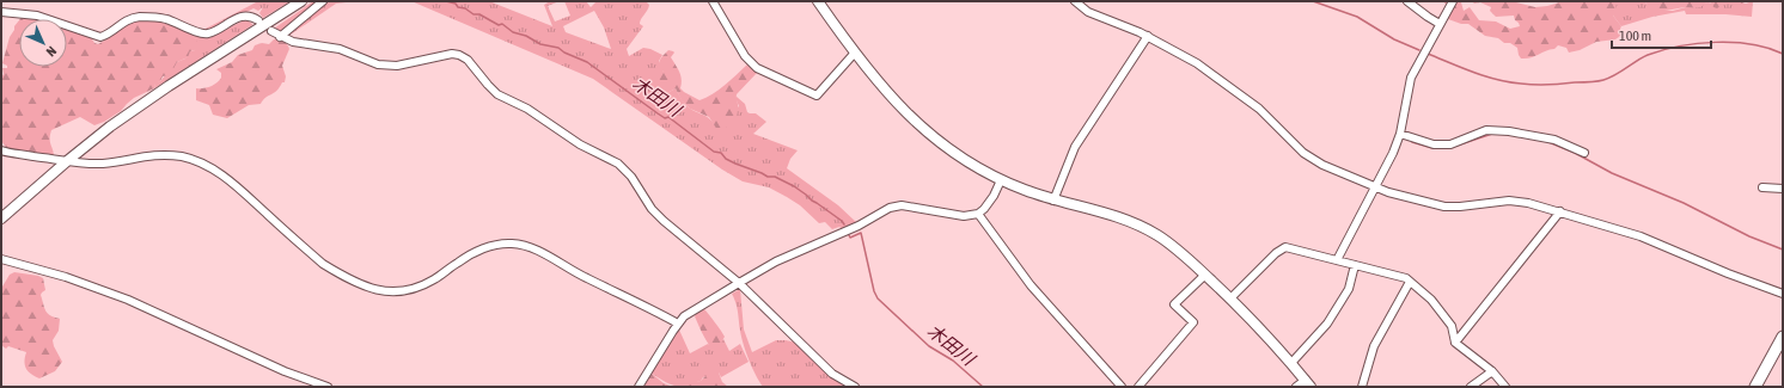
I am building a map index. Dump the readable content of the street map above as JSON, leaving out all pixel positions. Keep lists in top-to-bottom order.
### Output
{
  "water": ["木田川"],
  "scale_bar": "100 m",
  "north": "bottom right"
}
